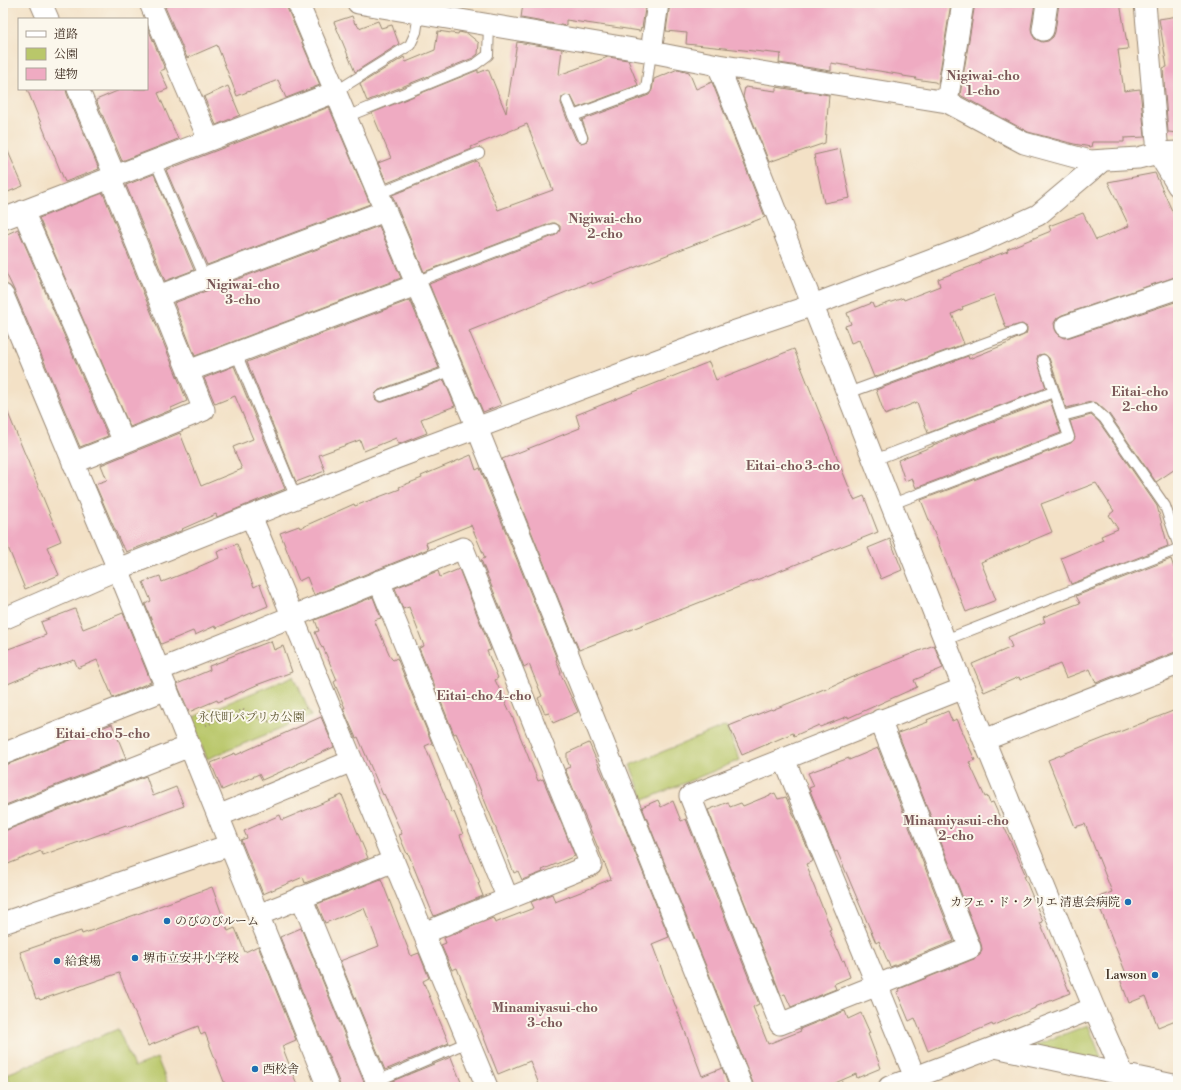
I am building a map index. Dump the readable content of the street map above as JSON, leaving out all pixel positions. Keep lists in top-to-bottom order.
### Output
{
  "districts": [
    "Nigiwai-cho 1-cho",
    "Nigiwai-cho 2-cho",
    "Nigiwai-cho 3-cho",
    "Eitai-cho 2-cho",
    "Eitai-cho 3-cho",
    "Eitai-cho 4-cho",
    "Eitai-cho 5-cho",
    "Minamiyasui-cho 2-cho",
    "Minamiyasui-cho 3-cho"
  ],
  "parks": ["永代町パプリカ公園"],
  "places": [
    "カフェ・ド・クリエ 清恵会病院",
    "のびのびルーム",
    "堺市立安井小学校",
    "給食場",
    "Lawson",
    "西校舎"
  ],
  "legend": ["道路", "公園", "建物"]
}
